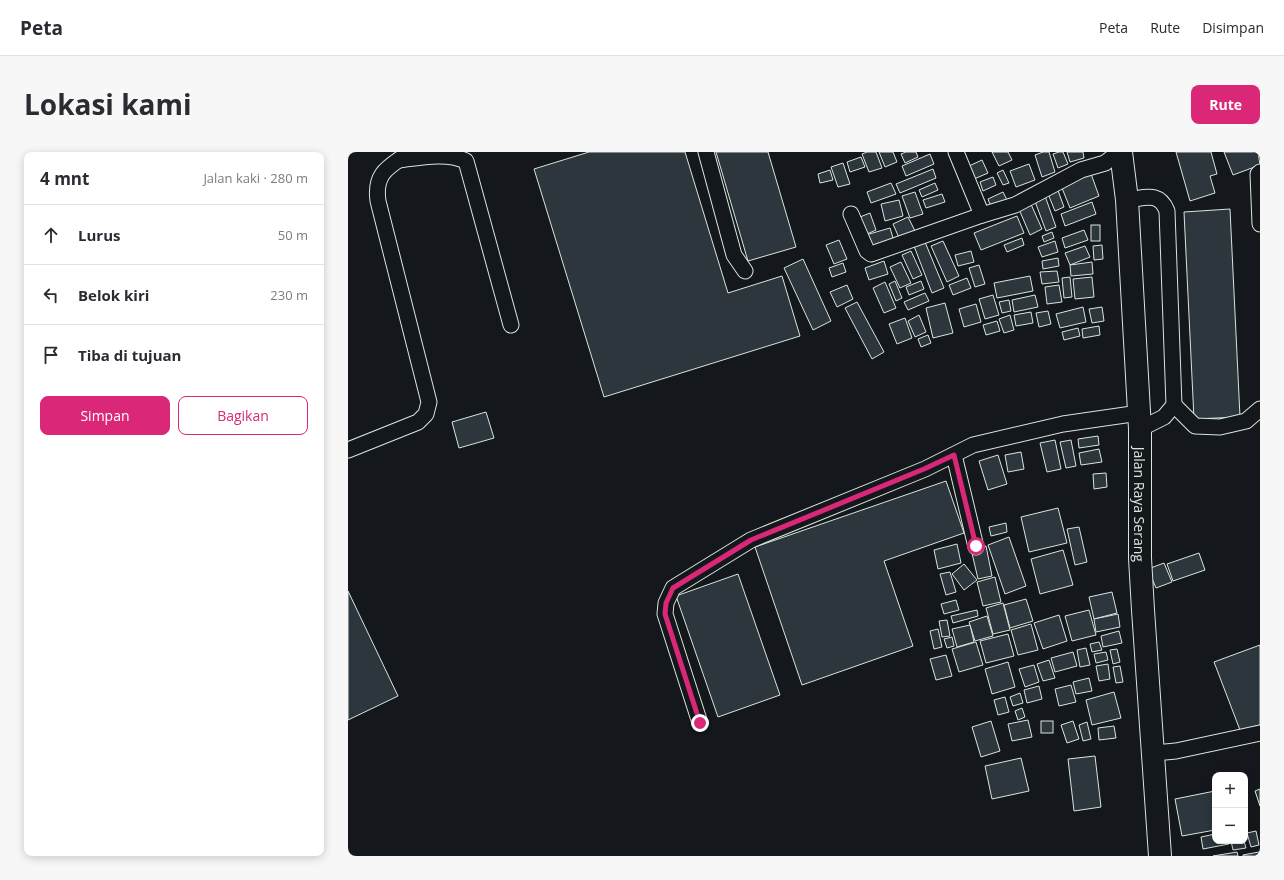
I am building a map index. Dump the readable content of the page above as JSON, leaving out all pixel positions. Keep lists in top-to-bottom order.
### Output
{
  "streets": {
    "highway": ["Jalan Raya Serang"]
  },
  "page": {
    "header": "Peta",
    "nav": ["Peta", "Rute", "Disimpan"],
    "title": "Lokasi kami",
    "buttons": [
      "Rute",
      ["Simpan", "Bagikan"]
    ],
    "heading": ["4 mnt", "Jalan kaki · 280 m"],
    "list": [
      ["Lurus", "50 m"],
      ["Belok kiri", "230 m"],
      "Tiba di tujuan"
    ],
    "map_buttons": ["+", "−"]
  }
}
